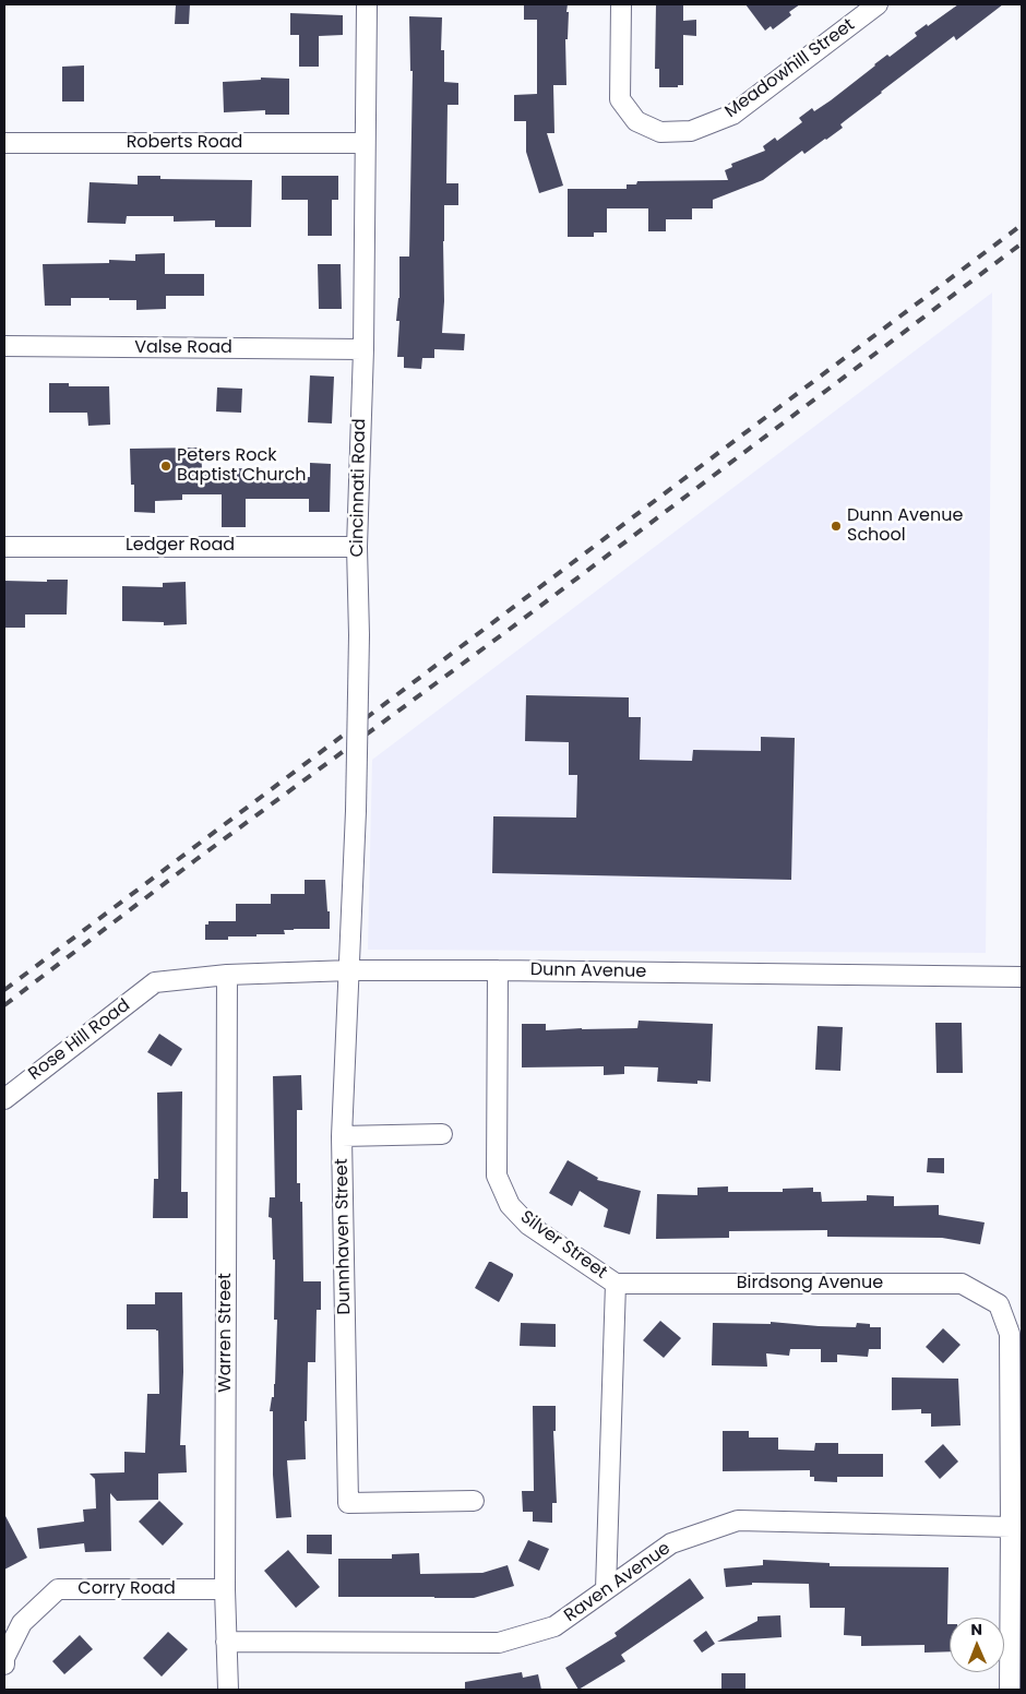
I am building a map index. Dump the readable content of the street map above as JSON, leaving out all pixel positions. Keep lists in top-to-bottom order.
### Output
{
  "streets": {
    "street": [
      "Meadowhill Street",
      "Roberts Road",
      "Valse Road",
      "Cincinnati Road",
      "Ledger Road",
      "Dunn Avenue",
      "Rose Hill Road",
      "Dunnhaven Street",
      "Silver Street",
      "Birdsong Avenue",
      "Warren Street",
      "Raven Avenue",
      "Corry Road"
    ]
  },
  "crossings": [
    ["Roberts Road", "Cincinnati Road"],
    ["Valse Road", "Cincinnati Road"],
    ["Cincinnati Road", "Ledger Road"],
    ["Cincinnati Road", "Dunn Avenue"],
    ["Cincinnati Road", "Dunnhaven Street"],
    ["Dunn Avenue", "Rose Hill Road"],
    ["Dunn Avenue", "Dunnhaven Street"],
    ["Dunn Avenue", "Silver Street"],
    ["Dunn Avenue", "Warren Street"],
    ["Silver Street", "Birdsong Avenue"],
    ["Silver Street", "Raven Avenue"],
    ["Birdsong Avenue", "Raven Avenue"],
    ["Warren Street", "Raven Avenue"],
    ["Warren Street", "Corry Road"]
  ],
  "places": ["Peters Rock Baptist Church", "Dunn Avenue School"],
  "north": "top"
}
